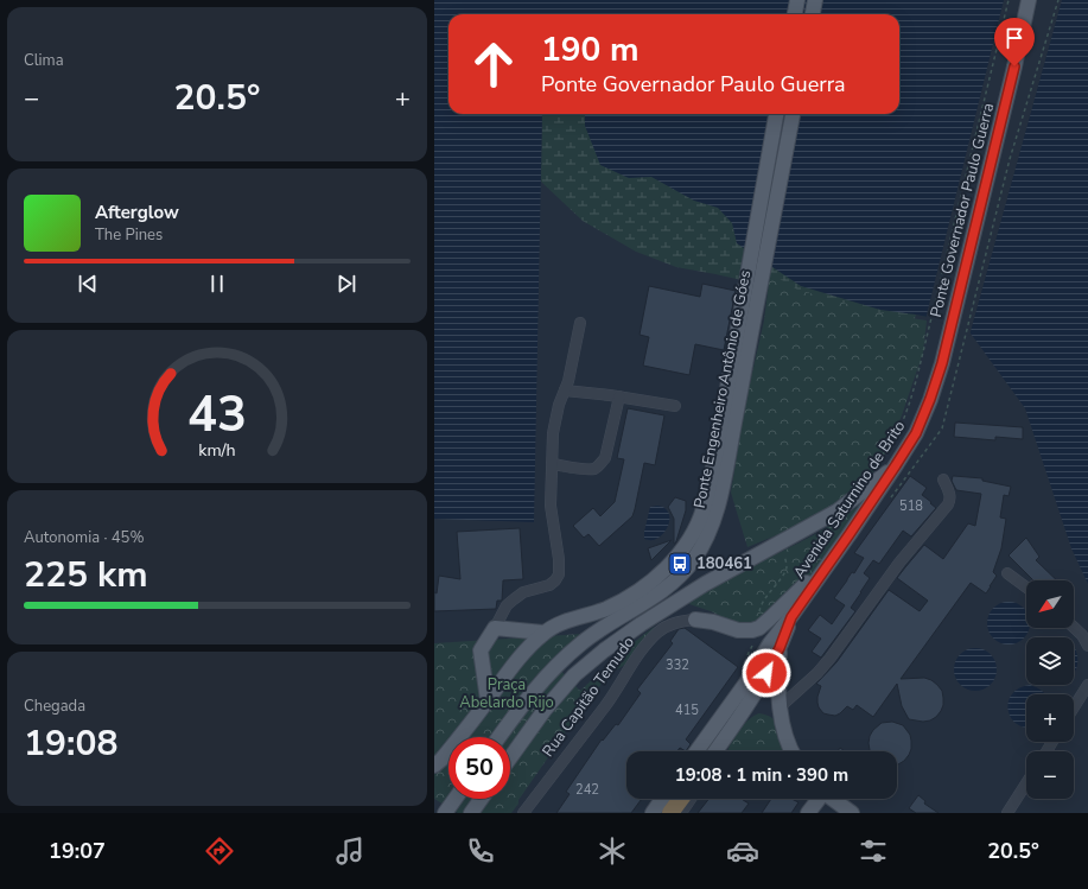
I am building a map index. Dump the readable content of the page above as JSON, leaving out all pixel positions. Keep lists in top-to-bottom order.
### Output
{
  "streets": {
    "main road": [
      "Ponte Governador Paulo Guerra",
      "Ponte Engenheiro Antônio de Góes",
      "Avenida Saturnino de Brito",
      "Rua Capitão Temudo"
    ]
  },
  "crossings": [
    ["Ponte Governador Paulo Guerra", "Avenida Saturnino de Brito"],
    ["Avenida Saturnino de Brito", "Rua Capitão Temudo"]
  ],
  "parks": ["Praça Abelardo Rijo"],
  "places": {
    "bus stop": ["180461"]
  },
  "house_numbers": [
    "518",
    "332",
    "415",
    "242"
  ],
  "north": "bottom left",
  "page": {
    "tile": [
      "Clima",
      ["Autonomia · 45%", "225 km"],
      ["Chegada", "19:08"]
    ],
    "turn": ["190 m", "Ponte Governador Paulo Guerra"],
    "heat": ["−", "20.5°", "+"],
    "song": ["Afterglow", "The Pines"],
    "map_buttons": ["+", "−"],
    "limit": "50",
    "trip": "19:08 · 1 min · 390 m",
    "tabs": ["19:07", "20.5°"],
    "gauge": ["43", "km/h"]
  }
}
